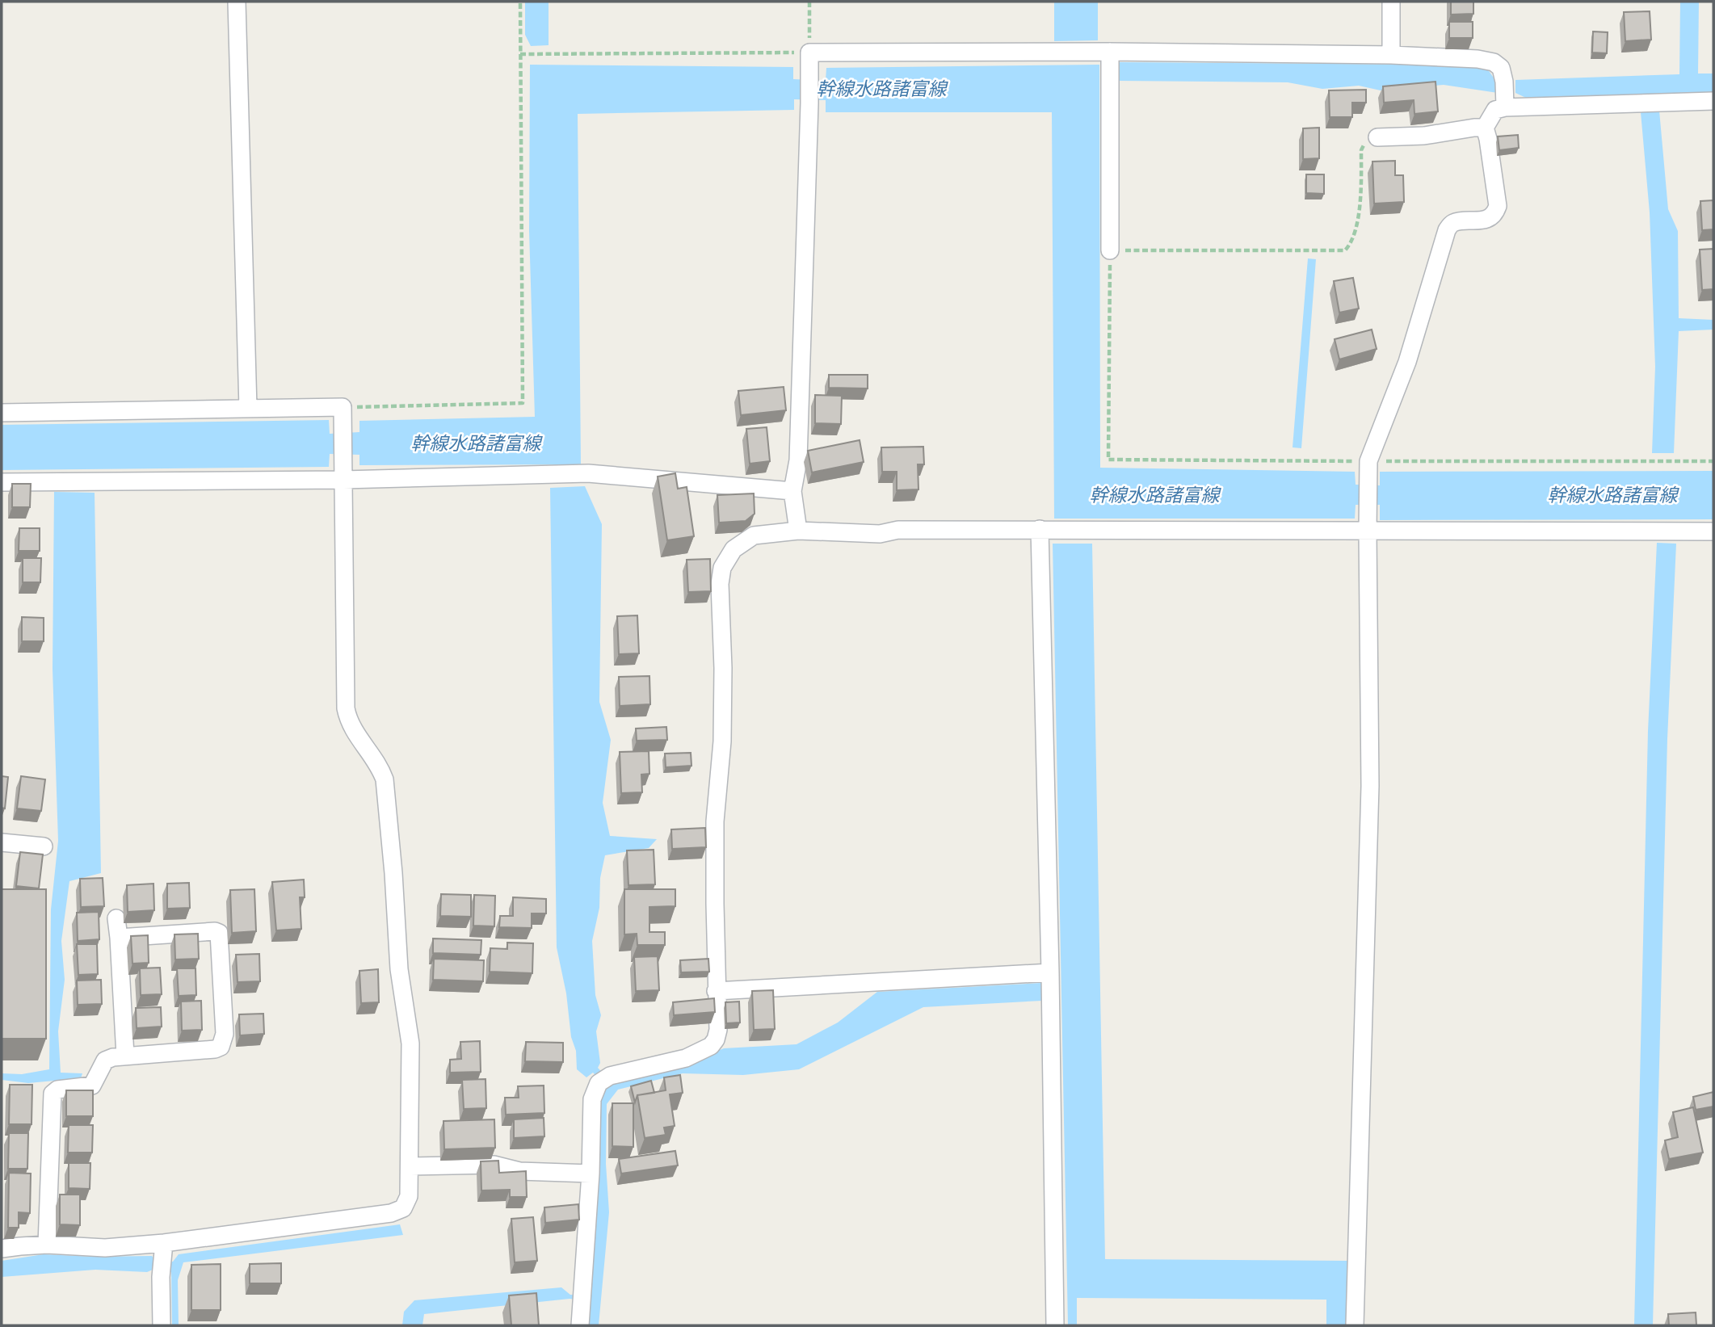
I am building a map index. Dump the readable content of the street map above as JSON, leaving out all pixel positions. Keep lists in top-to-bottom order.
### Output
{
  "water": ["幹線水路諸富線"]
}
